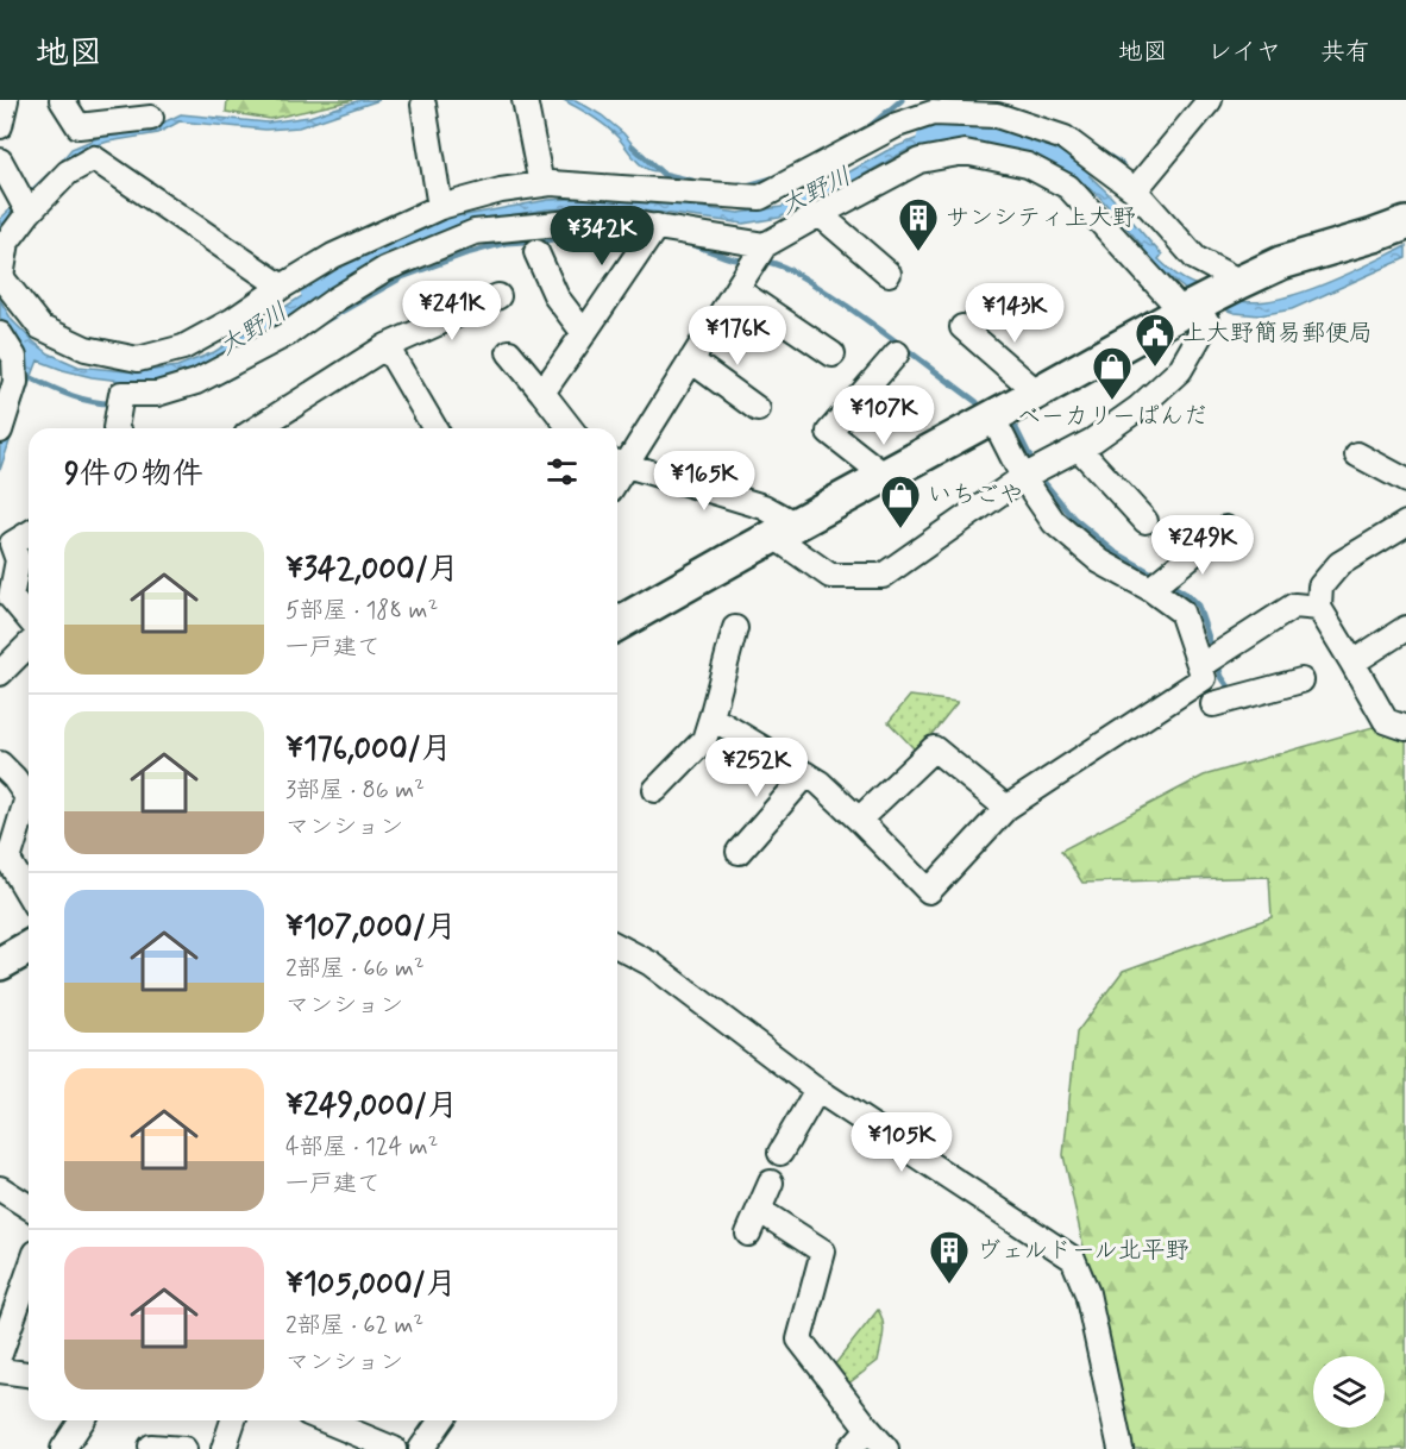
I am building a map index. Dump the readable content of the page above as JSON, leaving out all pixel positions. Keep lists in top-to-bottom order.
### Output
{
  "water": ["大野川"],
  "places": {
    "building": ["サンシティ上大野", "ヴェルドール北平野"],
    "public building": ["上大野簡易郵便局"],
    "shop": ["ベーカリーぱんだ", "いちごや"]
  },
  "page": {
    "header": "地図",
    "nav": ["地図", "レイヤ", "共有"],
    "price": [
      "¥342K",
      "¥241K",
      "¥143K",
      "¥176K",
      "¥107K",
      "¥165K",
      "¥249K",
      "¥252K",
      "¥105K"
    ],
    "heading": "9件の物件",
    "list": [
      {
        "name": "¥342,000/月",
        "note": "5部屋 · 188 m² · 一戸建て"
      },
      {
        "name": "¥176,000/月",
        "note": "3部屋 · 86 m² · マンション"
      },
      {
        "name": "¥107,000/月",
        "note": "2部屋 · 66 m² · マンション"
      },
      {
        "name": "¥249,000/月",
        "note": "4部屋 · 124 m² · 一戸建て"
      },
      {
        "name": "¥105,000/月",
        "note": "2部屋 · 62 m² · マンション"
      }
    ]
  }
}
